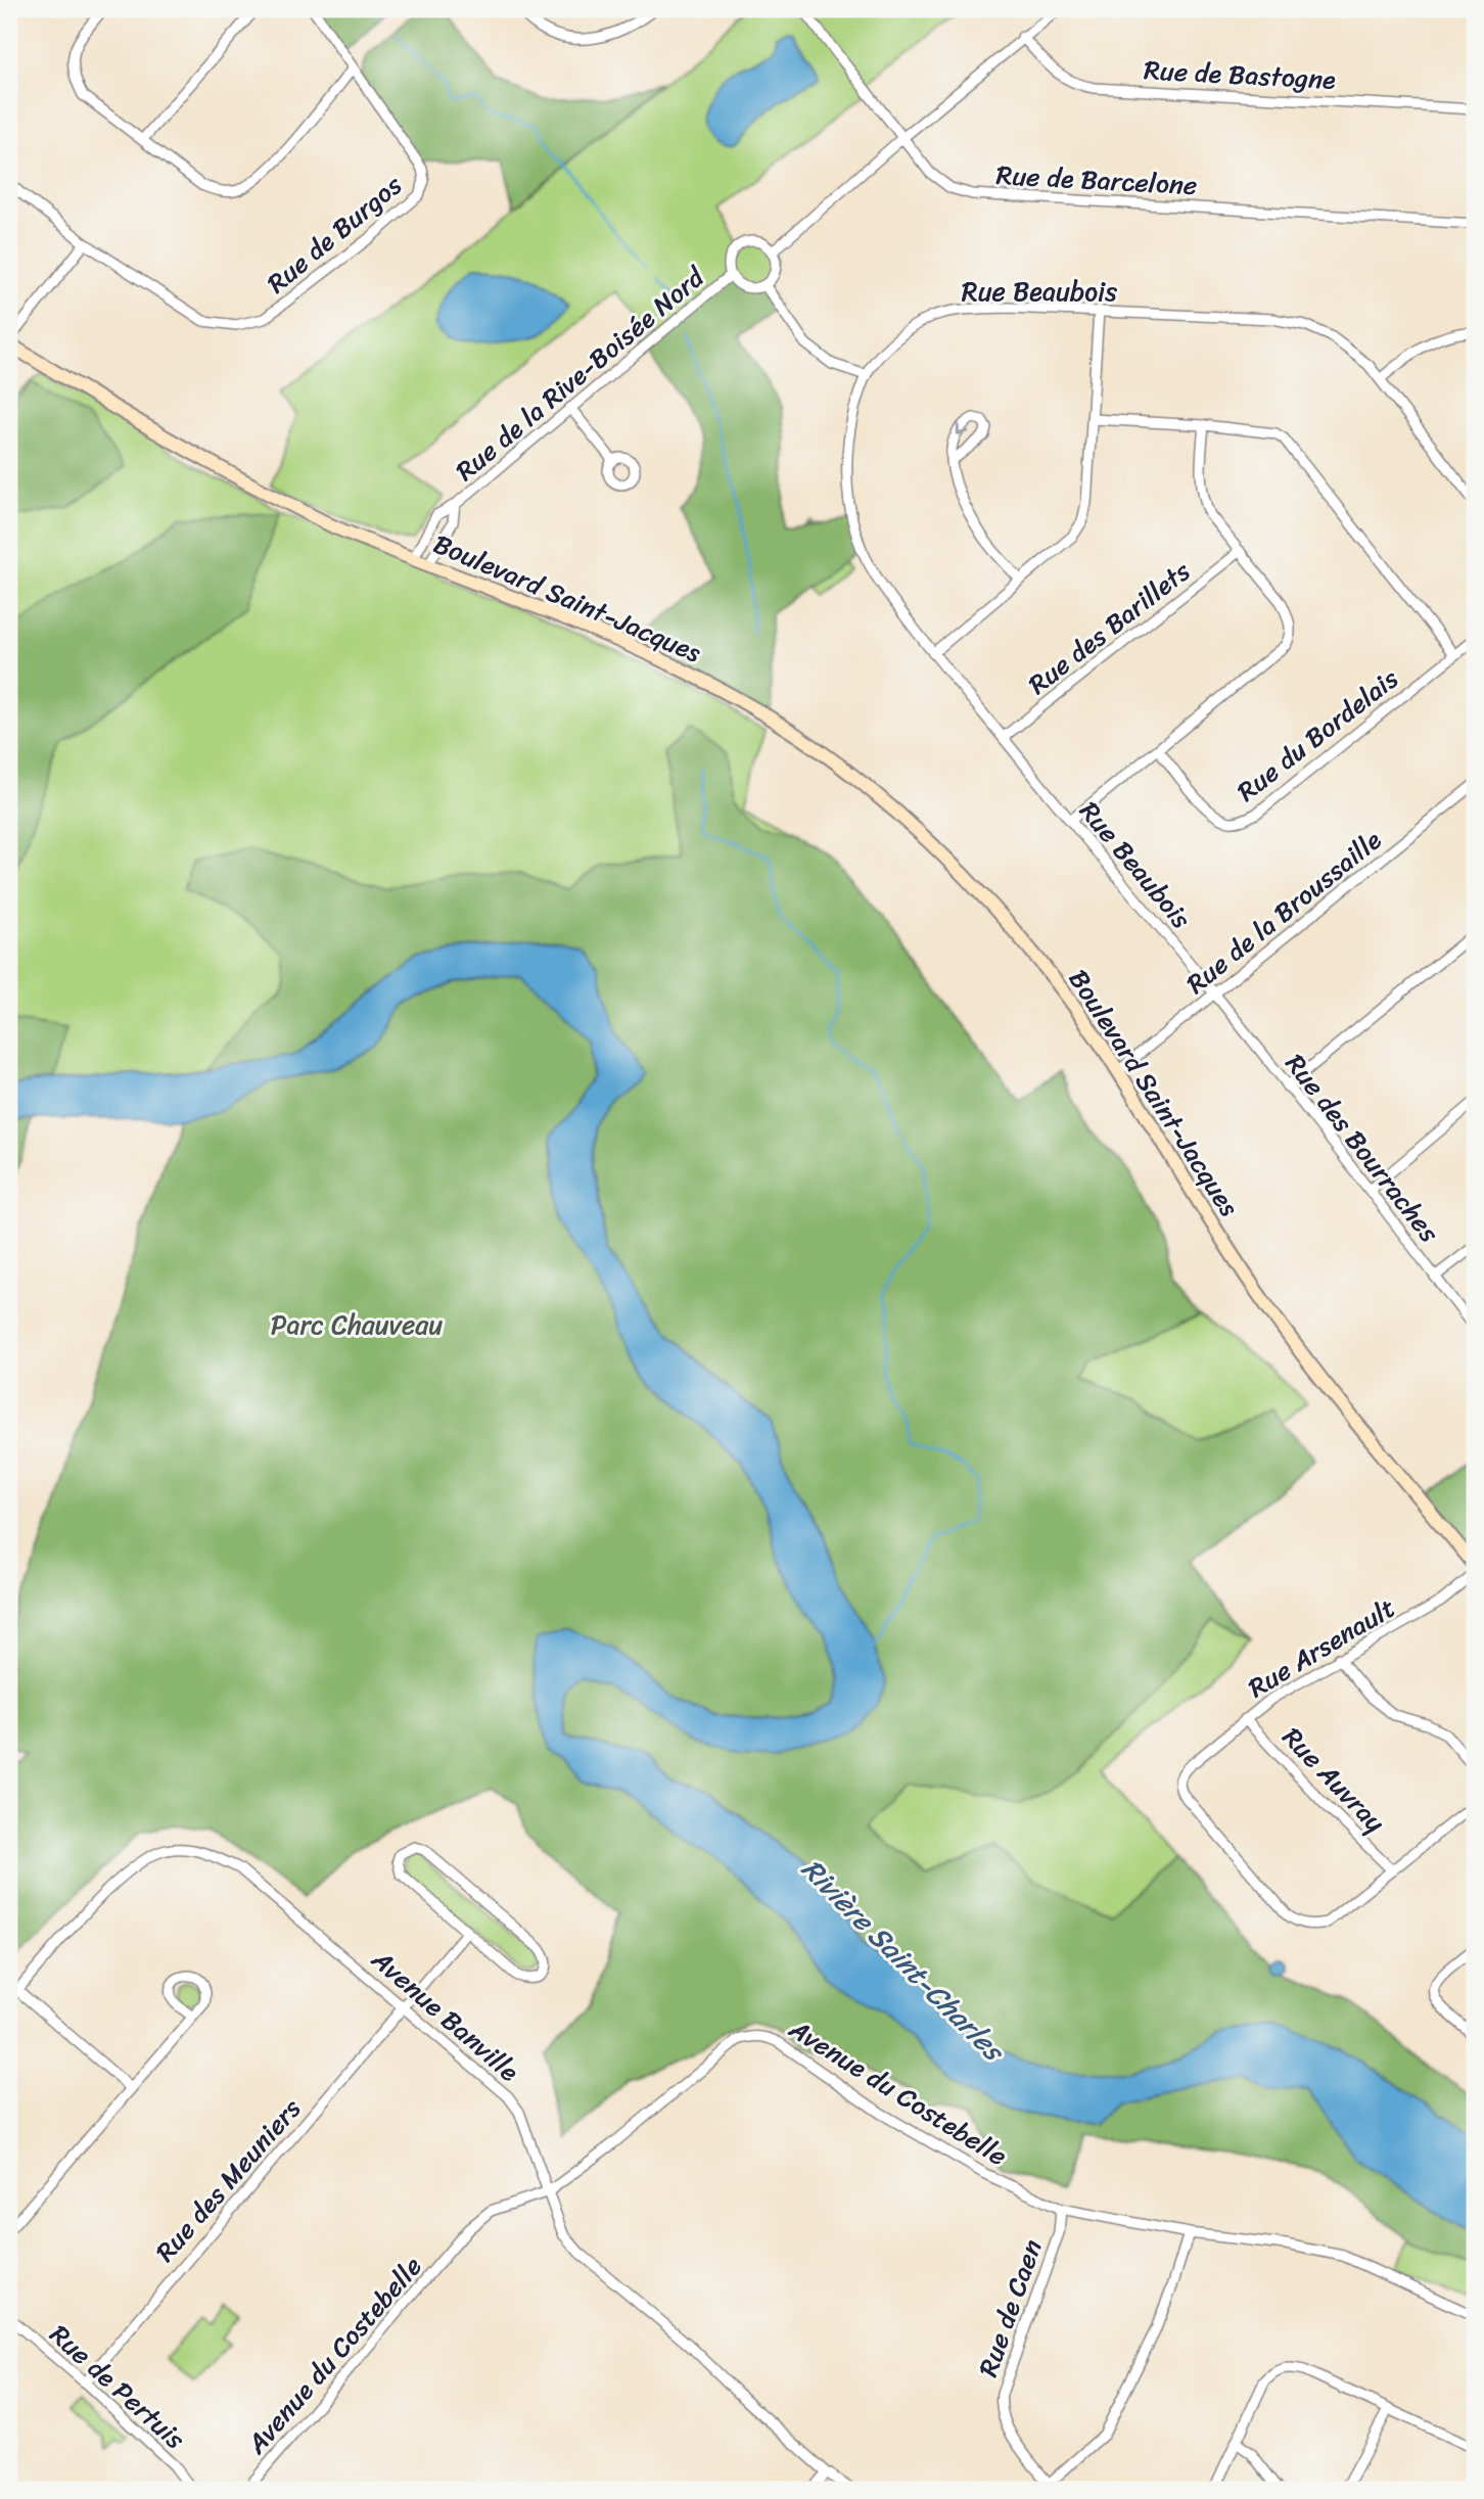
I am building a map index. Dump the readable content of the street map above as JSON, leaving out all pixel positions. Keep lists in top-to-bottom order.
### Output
{
  "streets": {
    "street": [
      "Rue de Bastogne",
      "Rue de Barcelone",
      "Rue de Burgos",
      "Rue Beaubois",
      "Rue de la Rive-Boisée Nord",
      "Boulevard Saint-Jacques",
      "Rue des Barillets",
      "Rue du Bordelais",
      "Rue de la Broussaille",
      "Rue des Bourraches",
      "Rue Arsenault",
      "Rue Auvray",
      "Avenue Banville",
      "Avenue du Costebelle",
      "Rue des Meuniers",
      "Rue de Caen",
      "Rue de Pertuis"
    ]
  },
  "crossings": [
    ["Rue Beaubois", "Rue des Barillets"],
    ["Rue Beaubois", "Rue de la Broussaille"],
    ["Rue Beaubois", "Rue des Bourraches"],
    ["Rue de la Rive-Boisée Nord", "Boulevard Saint-Jacques"],
    ["Boulevard Saint-Jacques", "Rue de la Broussaille"],
    ["Rue de la Broussaille", "Rue des Bourraches"],
    ["Rue Arsenault", "Rue Auvray"],
    ["Avenue Banville", "Avenue du Costebelle"],
    ["Avenue Banville", "Rue des Meuniers"],
    ["Avenue du Costebelle", "Rue de Caen"],
    ["Rue des Meuniers", "Rue de Pertuis"]
  ],
  "water": ["Rivière Saint-Charles"],
  "parks": ["Parc Chauveau"]
}
